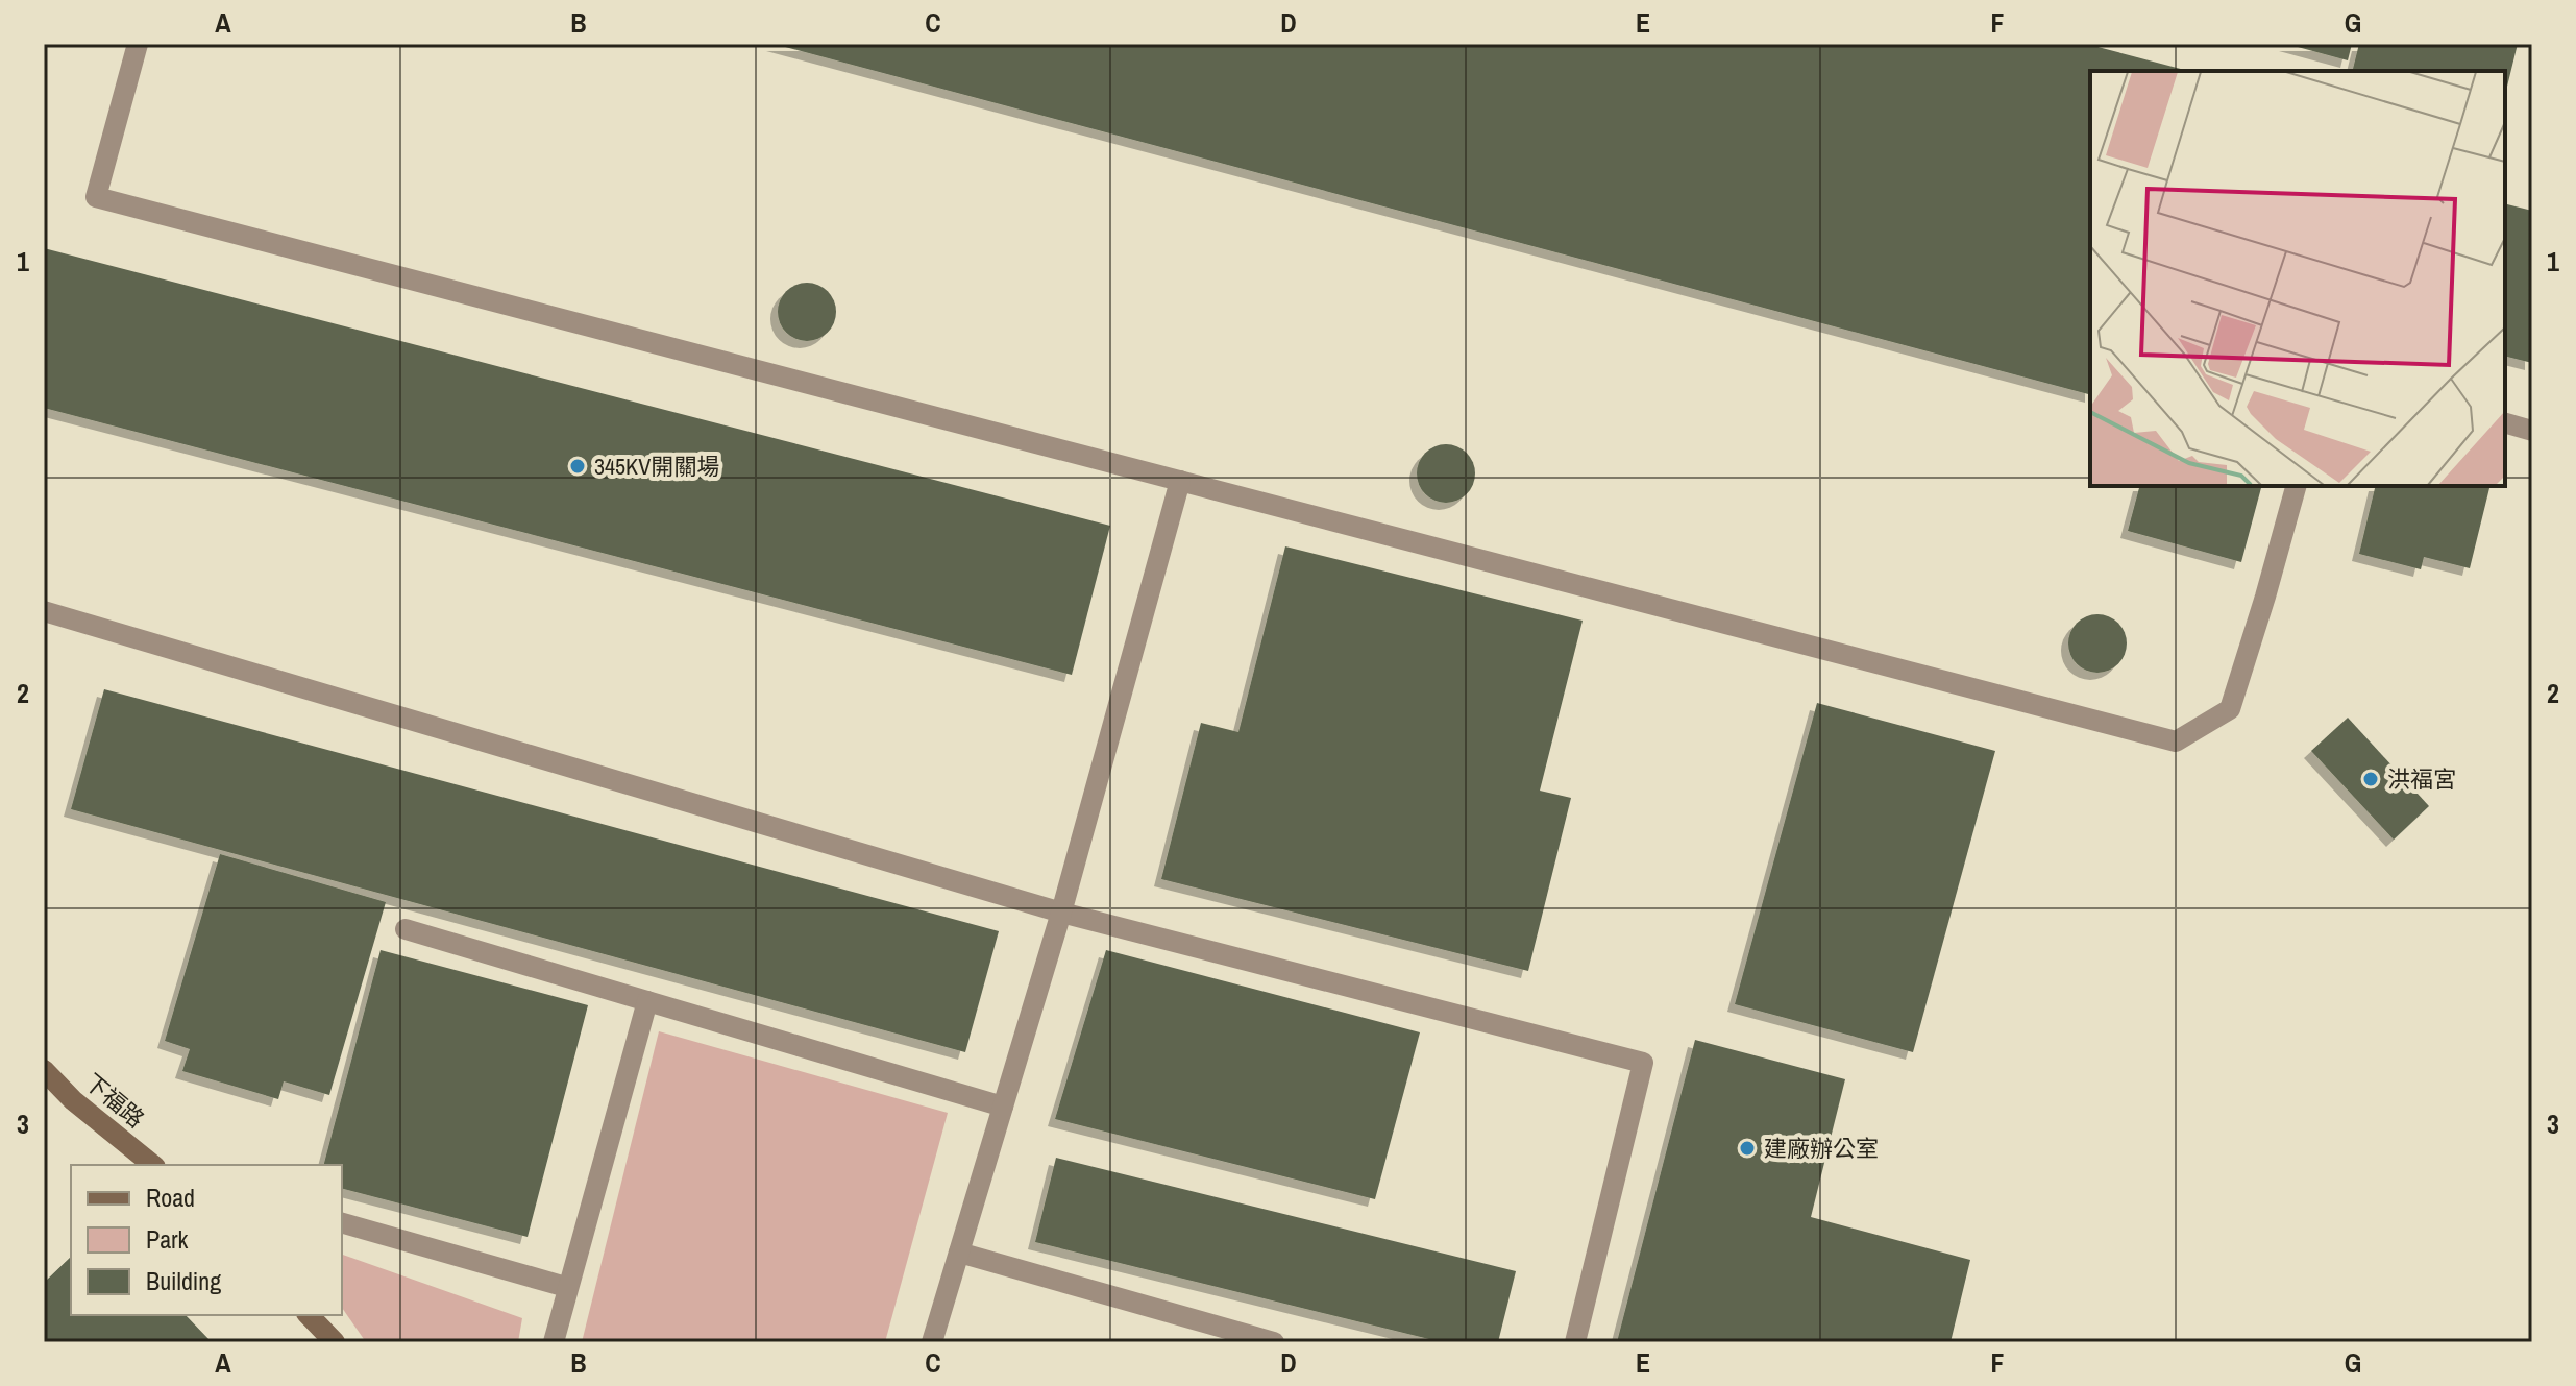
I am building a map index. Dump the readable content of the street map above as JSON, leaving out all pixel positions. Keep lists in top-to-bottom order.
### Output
{
  "streets": {
    "main road": ["下福路"]
  },
  "places": ["345KV開關場", "洪福宮", "建廠辦公室"],
  "legend": ["Road", "Park", "Building"],
  "grid": {
    "columns": [
      "A",
      "B",
      "C",
      "D",
      "E",
      "F",
      "G"
    ],
    "rows": ["1", "2", "3"]
  }
}
